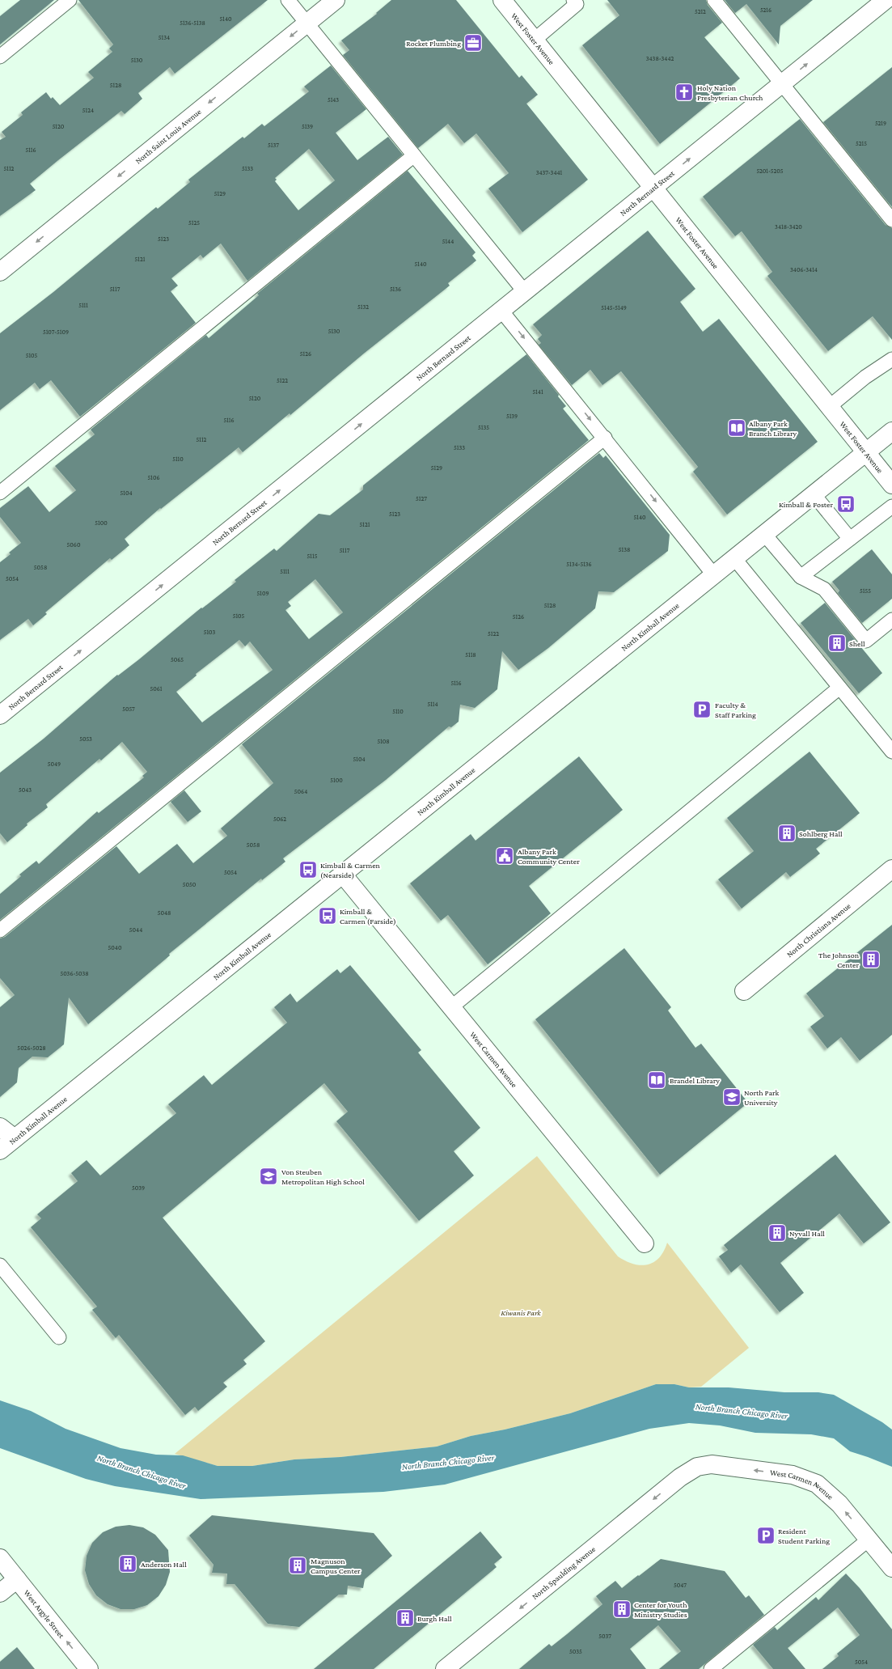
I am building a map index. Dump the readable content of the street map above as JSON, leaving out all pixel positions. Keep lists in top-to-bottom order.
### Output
{
  "streets": {
    "street": [
      "West Foster Avenue",
      "North Saint Louis Avenue",
      "North Bernard Street",
      "North Kimball Avenue",
      "North Christiana Avenue",
      "West Carmen Avenue",
      "North Spaulding Avenue",
      "West Argyle Street"
    ]
  },
  "crossings": [
    ["West Foster Avenue", "North Bernard Street"],
    ["West Foster Avenue", "North Kimball Avenue"],
    ["North Kimball Avenue", "West Carmen Avenue"],
    ["West Carmen Avenue", "North Spaulding Avenue"]
  ],
  "one_way": [
    "North Saint Louis Avenue",
    "North Bernard Street",
    "North Spaulding Avenue",
    "West Argyle Street"
  ],
  "water": ["North Branch Chicago River"],
  "parks": ["Kiwanis Park"],
  "places": {
    "office": ["Rocket Plumbing"],
    "church": ["Holy Nation Presbyterian Church"],
    "library": ["Albany Park Branch Library", "Brandel Library"],
    "bus stop": ["Kimball & Foster", "Kimball & Carmen (Nearside)", "Kimball & Carmen (Farside)"],
    "building": [
      "Shell",
      "Sohlberg Hall",
      "The Johnson Center",
      "Nyvall Hall",
      "Anderson Hall",
      "Magnuson Campus Center",
      "Center for Youth Ministry Studies",
      "Burgh Hall"
    ],
    "parking": ["Faculty & Staff Parking", "Resident Student Parking"],
    "public building": ["Albany Park Community Center"],
    "school or university": ["North Park University", "Von Steuben Metropolitan High School"]
  },
  "house_numbers": [
    "5216",
    "5212",
    "5140",
    "5136-5138",
    "5134",
    "3438-3442",
    "5130",
    "5128",
    "5143",
    "5124",
    "5219",
    "5120",
    "5139",
    "5215",
    "5137",
    "5116",
    "5112",
    "5133",
    "5201-5205",
    "3437-3441",
    "5129",
    "5125",
    "3418-3420",
    "5123",
    "5144",
    "5121",
    "5140",
    "3406-3414",
    "5117",
    "5136",
    "5111",
    "5132",
    "5145-5149",
    "5130",
    "5107-5109",
    "5126",
    "5105",
    "5122",
    "5141",
    "5120",
    "5139",
    "5116",
    "5135",
    "5112",
    "5133",
    "5110",
    "5129",
    "5106",
    "5104",
    "5127",
    "5123",
    "5140",
    "5100",
    "5121",
    "5060",
    "5138",
    "5117",
    "5115",
    "5134-5136",
    "5058",
    "5111",
    "5054",
    "5155",
    "5109",
    "5128",
    "5105",
    "5126",
    "5103",
    "5122",
    "5118",
    "5065",
    "5116",
    "5061",
    "5114",
    "5057",
    "5110",
    "5053",
    "5108",
    "5104",
    "5049",
    "5100",
    "5043",
    "5064",
    "5062",
    "5058",
    "5054",
    "5050",
    "5048",
    "5044",
    "5040",
    "5036-5038",
    "5026-5028",
    "5039",
    "5047",
    "5037",
    "5035",
    "5054"
  ]
}
